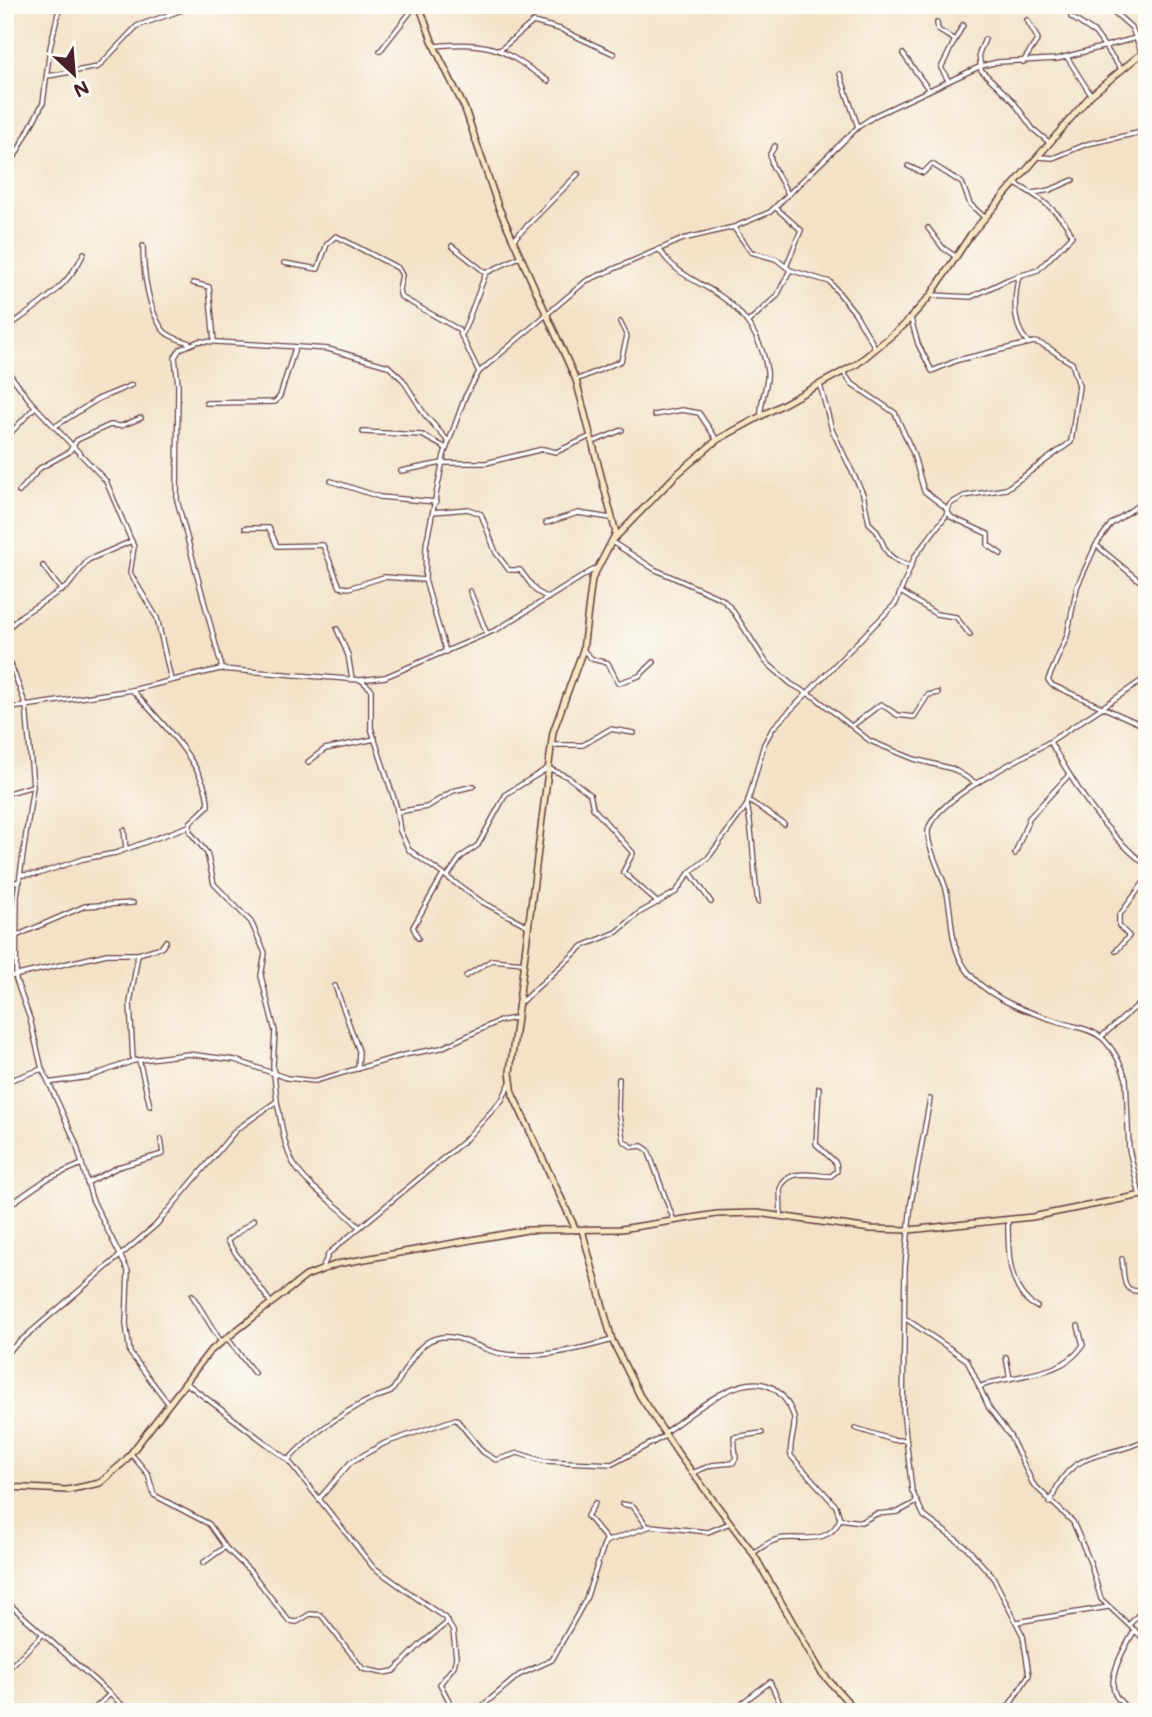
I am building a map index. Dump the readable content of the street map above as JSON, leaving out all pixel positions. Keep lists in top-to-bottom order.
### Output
{
  "north": "bottom right"
}
